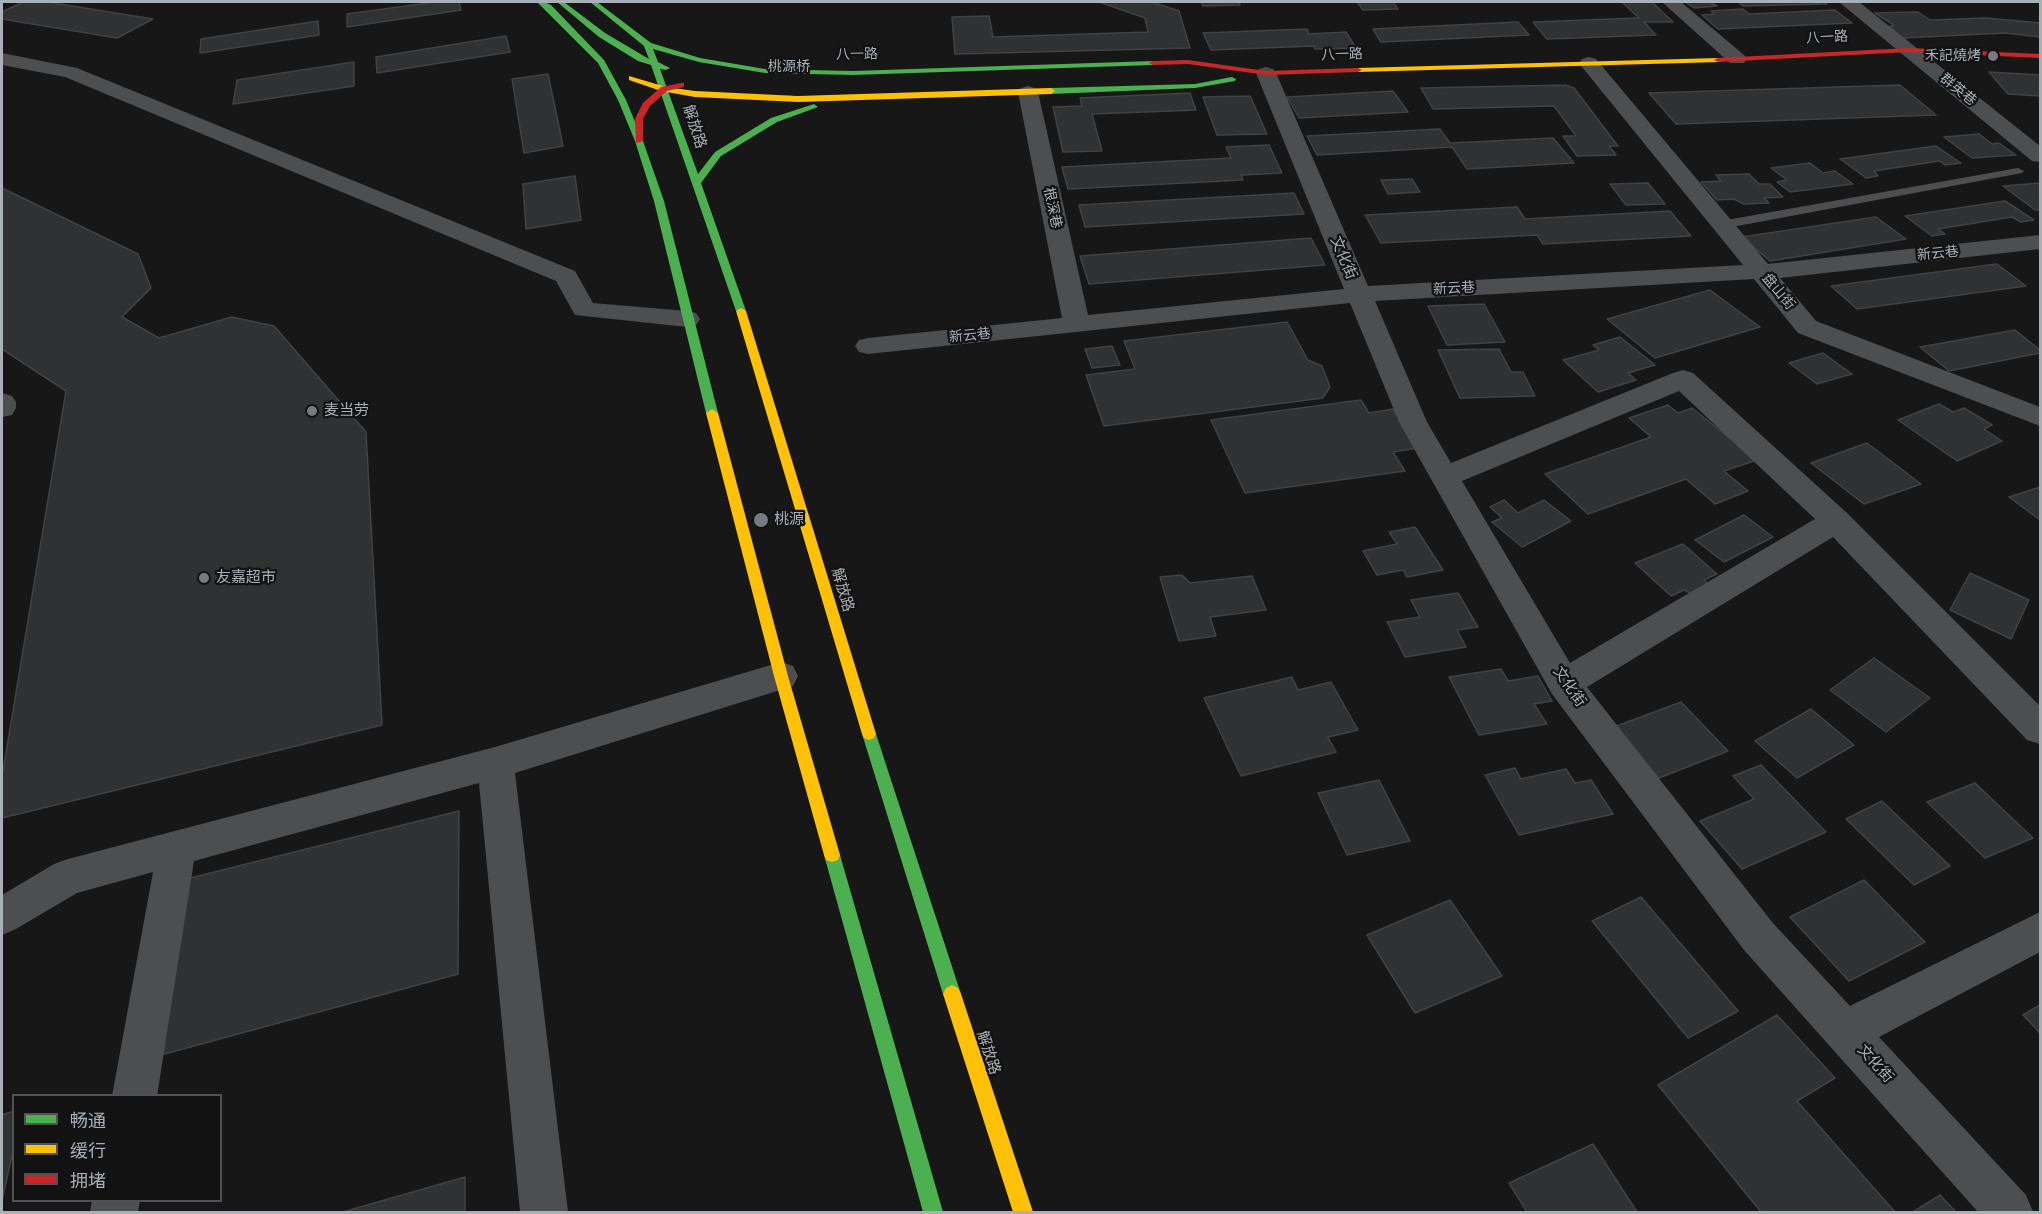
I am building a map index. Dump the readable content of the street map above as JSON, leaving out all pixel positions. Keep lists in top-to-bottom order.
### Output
{
  "streets": {
    "main road": ["八一路", "桃源桥", "解放路"],
    "street": [
      "群英巷",
      "根深巷",
      "新云巷",
      "文化街",
      "盘山街"
    ]
  },
  "crossings": [
    ["八一路", "桃源桥"],
    ["八一路", "群英巷"],
    ["八一路", "解放路"],
    ["八一路", "文化街"],
    ["八一路", "盘山街"],
    ["桃源桥", "文化街"],
    ["根深巷", "新云巷"],
    ["新云巷", "文化街"],
    ["新云巷", "盘山街"]
  ],
  "places": [
    "禾記燒烤",
    "麦当劳",
    "桃源",
    "友嘉超市"
  ],
  "legend": ["畅通", "缓行", "拥堵"]
}
